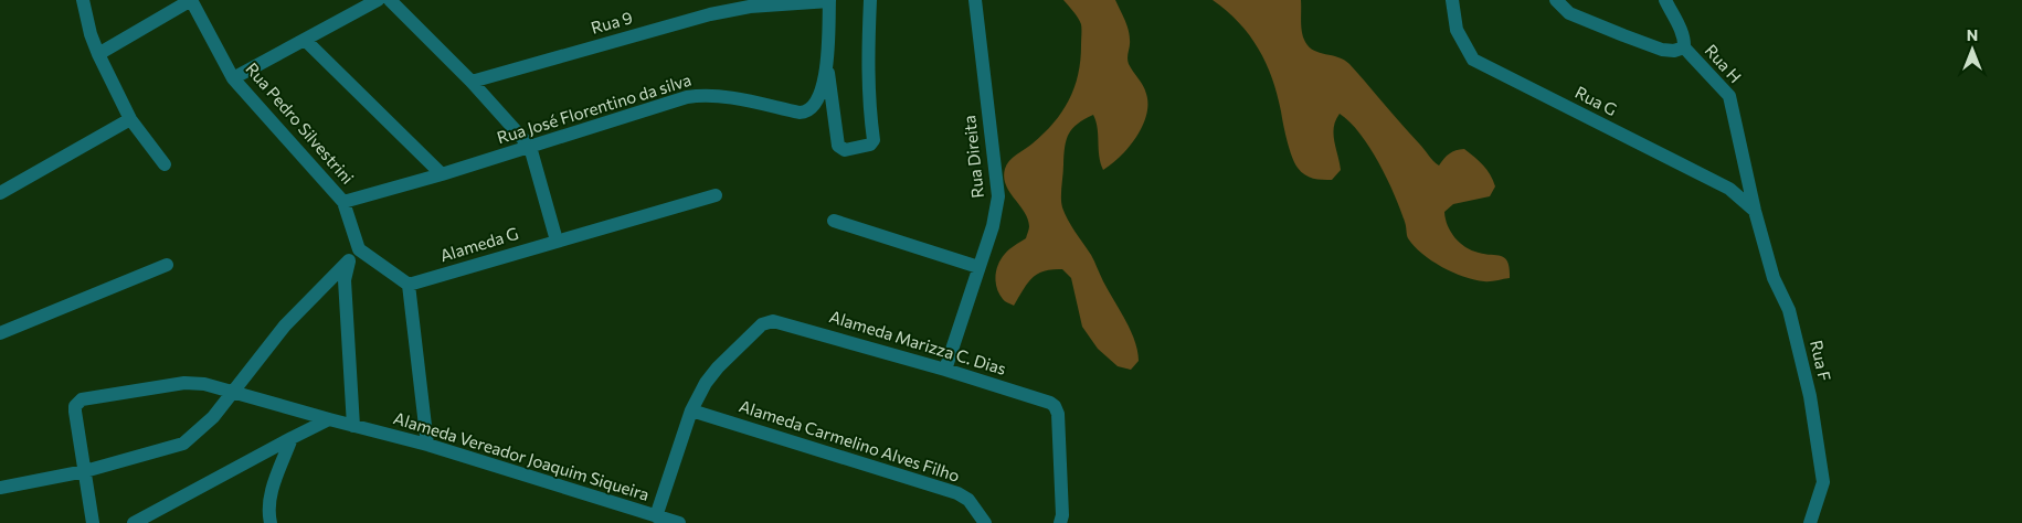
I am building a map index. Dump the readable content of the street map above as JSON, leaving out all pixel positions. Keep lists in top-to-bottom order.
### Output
{
  "streets": {
    "street": [
      "Rua 9",
      "Rua H",
      "Rua G",
      "Rua José Florentino da silva",
      "Rua Pedro Silvestrini",
      "Rua Direita",
      "Alameda G",
      "Alameda Marizza C. Dias",
      "Rua F",
      "Alameda Carmelino Alves Filho",
      "Alameda Vereador Joaquim Siqueira"
    ]
  },
  "crossings": [
    ["Rua 9", "Rua José Florentino da silva"],
    ["Rua H", "Rua G"],
    ["Rua H", "Rua F"],
    ["Rua G", "Rua F"],
    ["Rua José Florentino da silva", "Rua Pedro Silvestrini"],
    ["Rua Direita", "Alameda Marizza C. Dias"],
    ["Alameda Marizza C. Dias", "Alameda Carmelino Alves Filho"]
  ],
  "north": "top"
}
